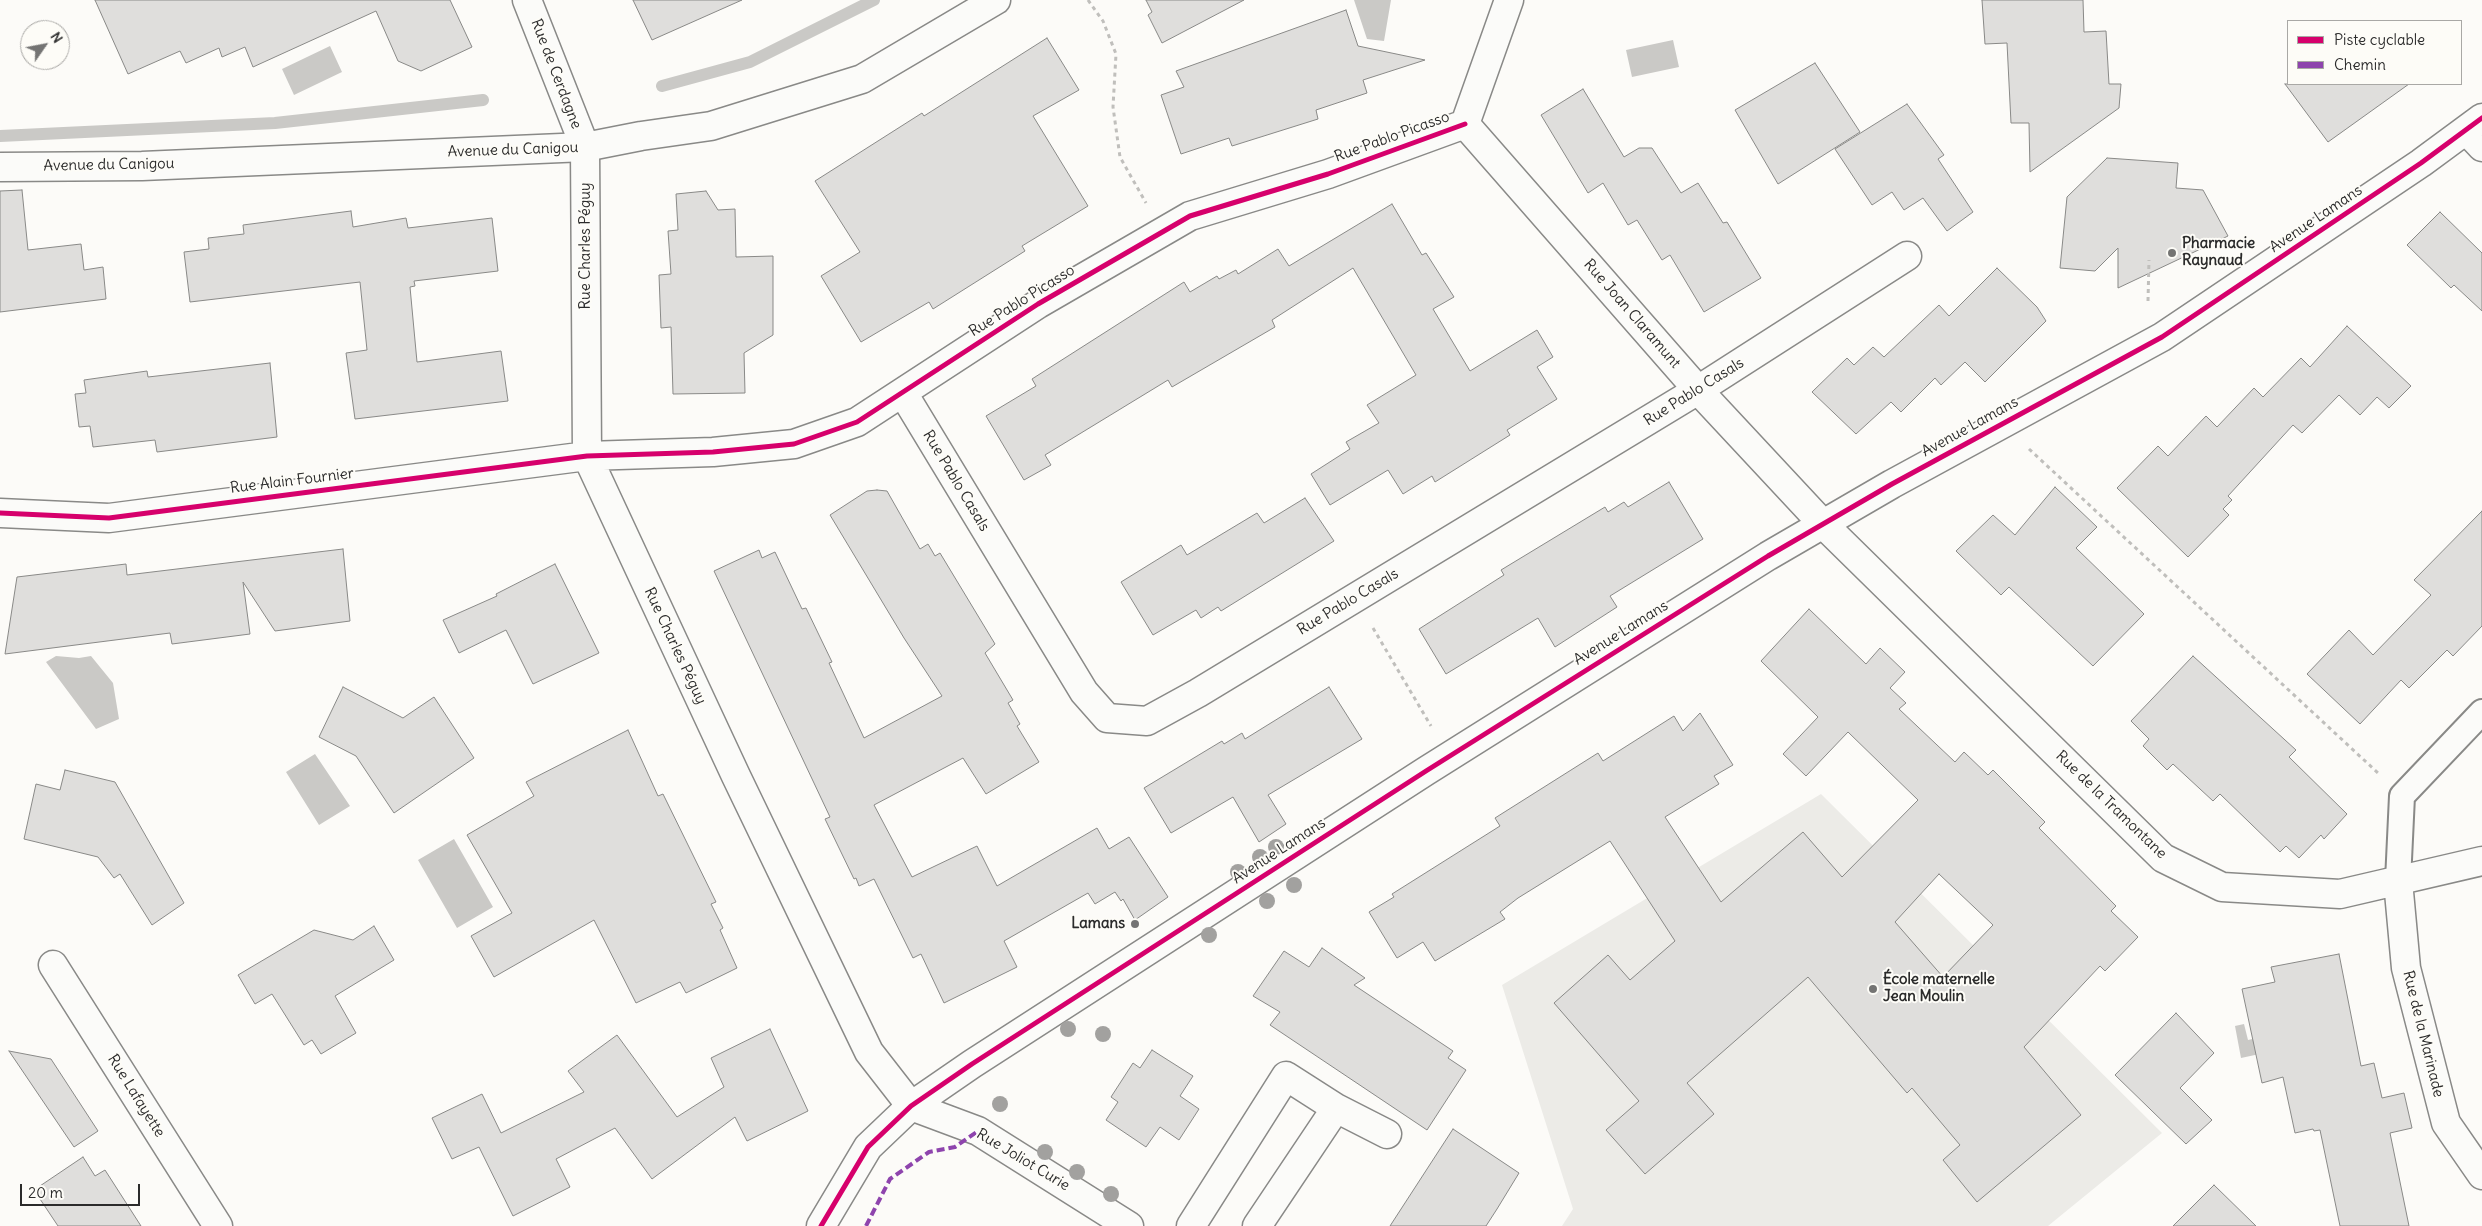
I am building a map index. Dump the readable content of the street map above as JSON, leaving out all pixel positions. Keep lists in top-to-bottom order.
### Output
{
  "streets": {
    "street": [
      "Rue de Cerdagne",
      "Rue Pablo Picasso",
      "Avenue du Canigou",
      "Avenue Lamans",
      "Rue Charles Péguy",
      "Rue Joan Claramunt",
      "Rue Pablo Casals",
      "Rue Alain Fournier",
      "Rue de la Tramontane",
      "Rue de la Marinade",
      "Rue Lafayette",
      "Rue Joliot Curie"
    ]
  },
  "crossings": [
    ["Rue de Cerdagne", "Avenue du Canigou"],
    ["Rue de Cerdagne", "Rue Charles Péguy"],
    ["Rue Pablo Picasso", "Rue Charles Péguy"],
    ["Rue Pablo Picasso", "Rue Joan Claramunt"],
    ["Rue Pablo Picasso", "Rue Pablo Casals"],
    ["Rue Pablo Picasso", "Rue Alain Fournier"],
    ["Avenue du Canigou", "Rue Charles Péguy"],
    ["Avenue Lamans", "Rue Charles Péguy"],
    ["Avenue Lamans", "Rue Joan Claramunt"],
    ["Avenue Lamans", "Rue de la Tramontane"],
    ["Avenue Lamans", "Rue Joliot Curie"],
    ["Rue Charles Péguy", "Rue Alain Fournier"],
    ["Rue Charles Péguy", "Rue Joliot Curie"],
    ["Rue Joan Claramunt", "Rue Pablo Casals"],
    ["Rue Joan Claramunt", "Rue de la Tramontane"],
    ["Rue de la Tramontane", "Rue de la Marinade"]
  ],
  "places": ["Pharmacie Raynaud", "Lamans", "École maternelle Jean Moulin"],
  "legend": ["Piste cyclable", "Chemin"],
  "scale_bar": "20 m",
  "north": "top right"
}
